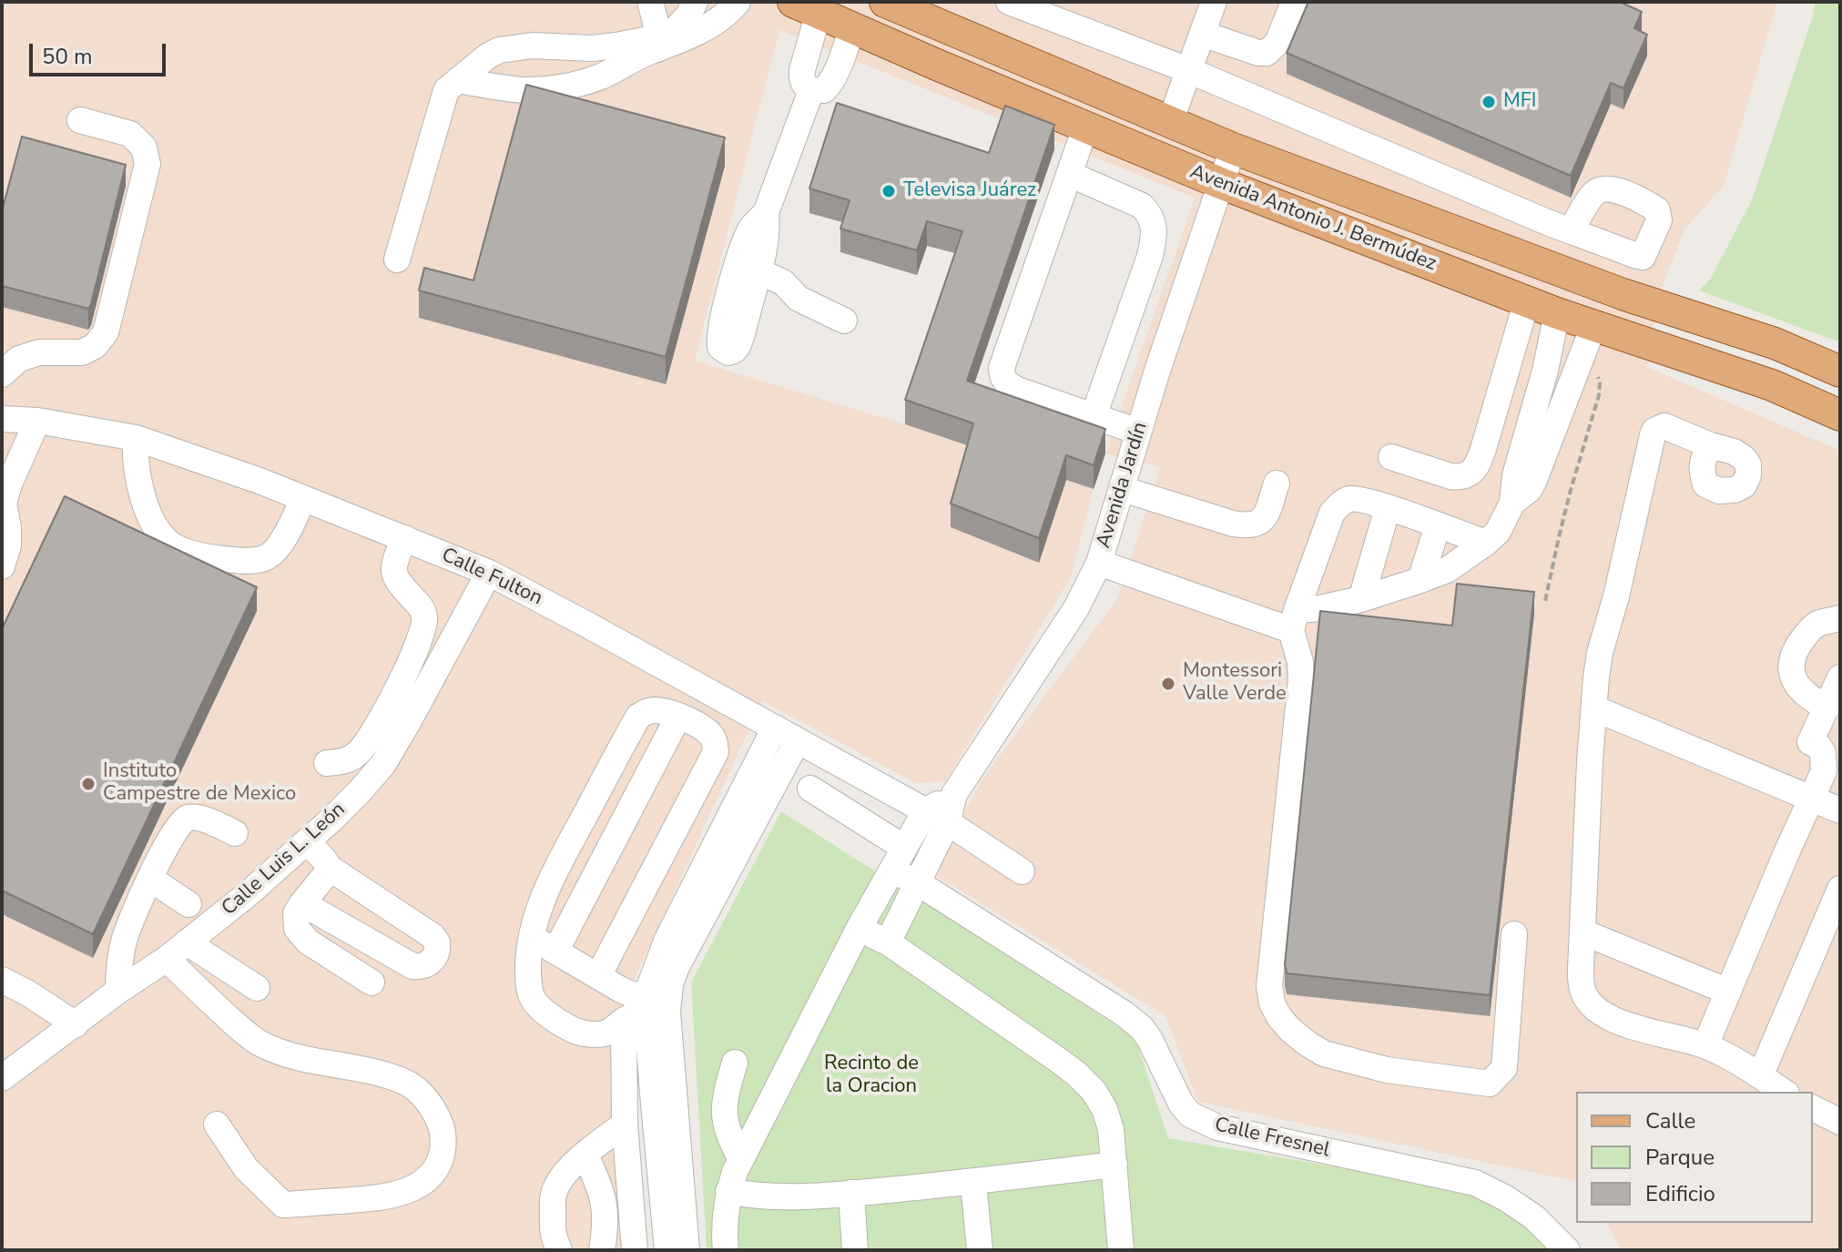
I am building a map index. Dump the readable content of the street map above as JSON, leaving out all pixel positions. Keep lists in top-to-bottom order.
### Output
{
  "streets": {
    "main road": ["Avenida Antonio J. Bermúdez"],
    "street": [
      "Avenida Jardín",
      "Calle Fulton",
      "Calle Luis L. León",
      "Calle Fresnel"
    ]
  },
  "crossings": [
    ["Avenida Antonio J. Bermúdez", "Avenida Jardín"],
    ["Avenida Jardín", "Calle Fulton"],
    ["Calle Fulton", "Calle Luis L. León"]
  ],
  "parks": ["Recinto de la Oracion"],
  "places": [
    "MFI",
    "Televisa Juárez",
    "Montessori Valle Verde",
    "Instituto Campestre de Mexico"
  ],
  "legend": ["Calle", "Parque", "Edificio"],
  "scale_bar": "50 m"
}
